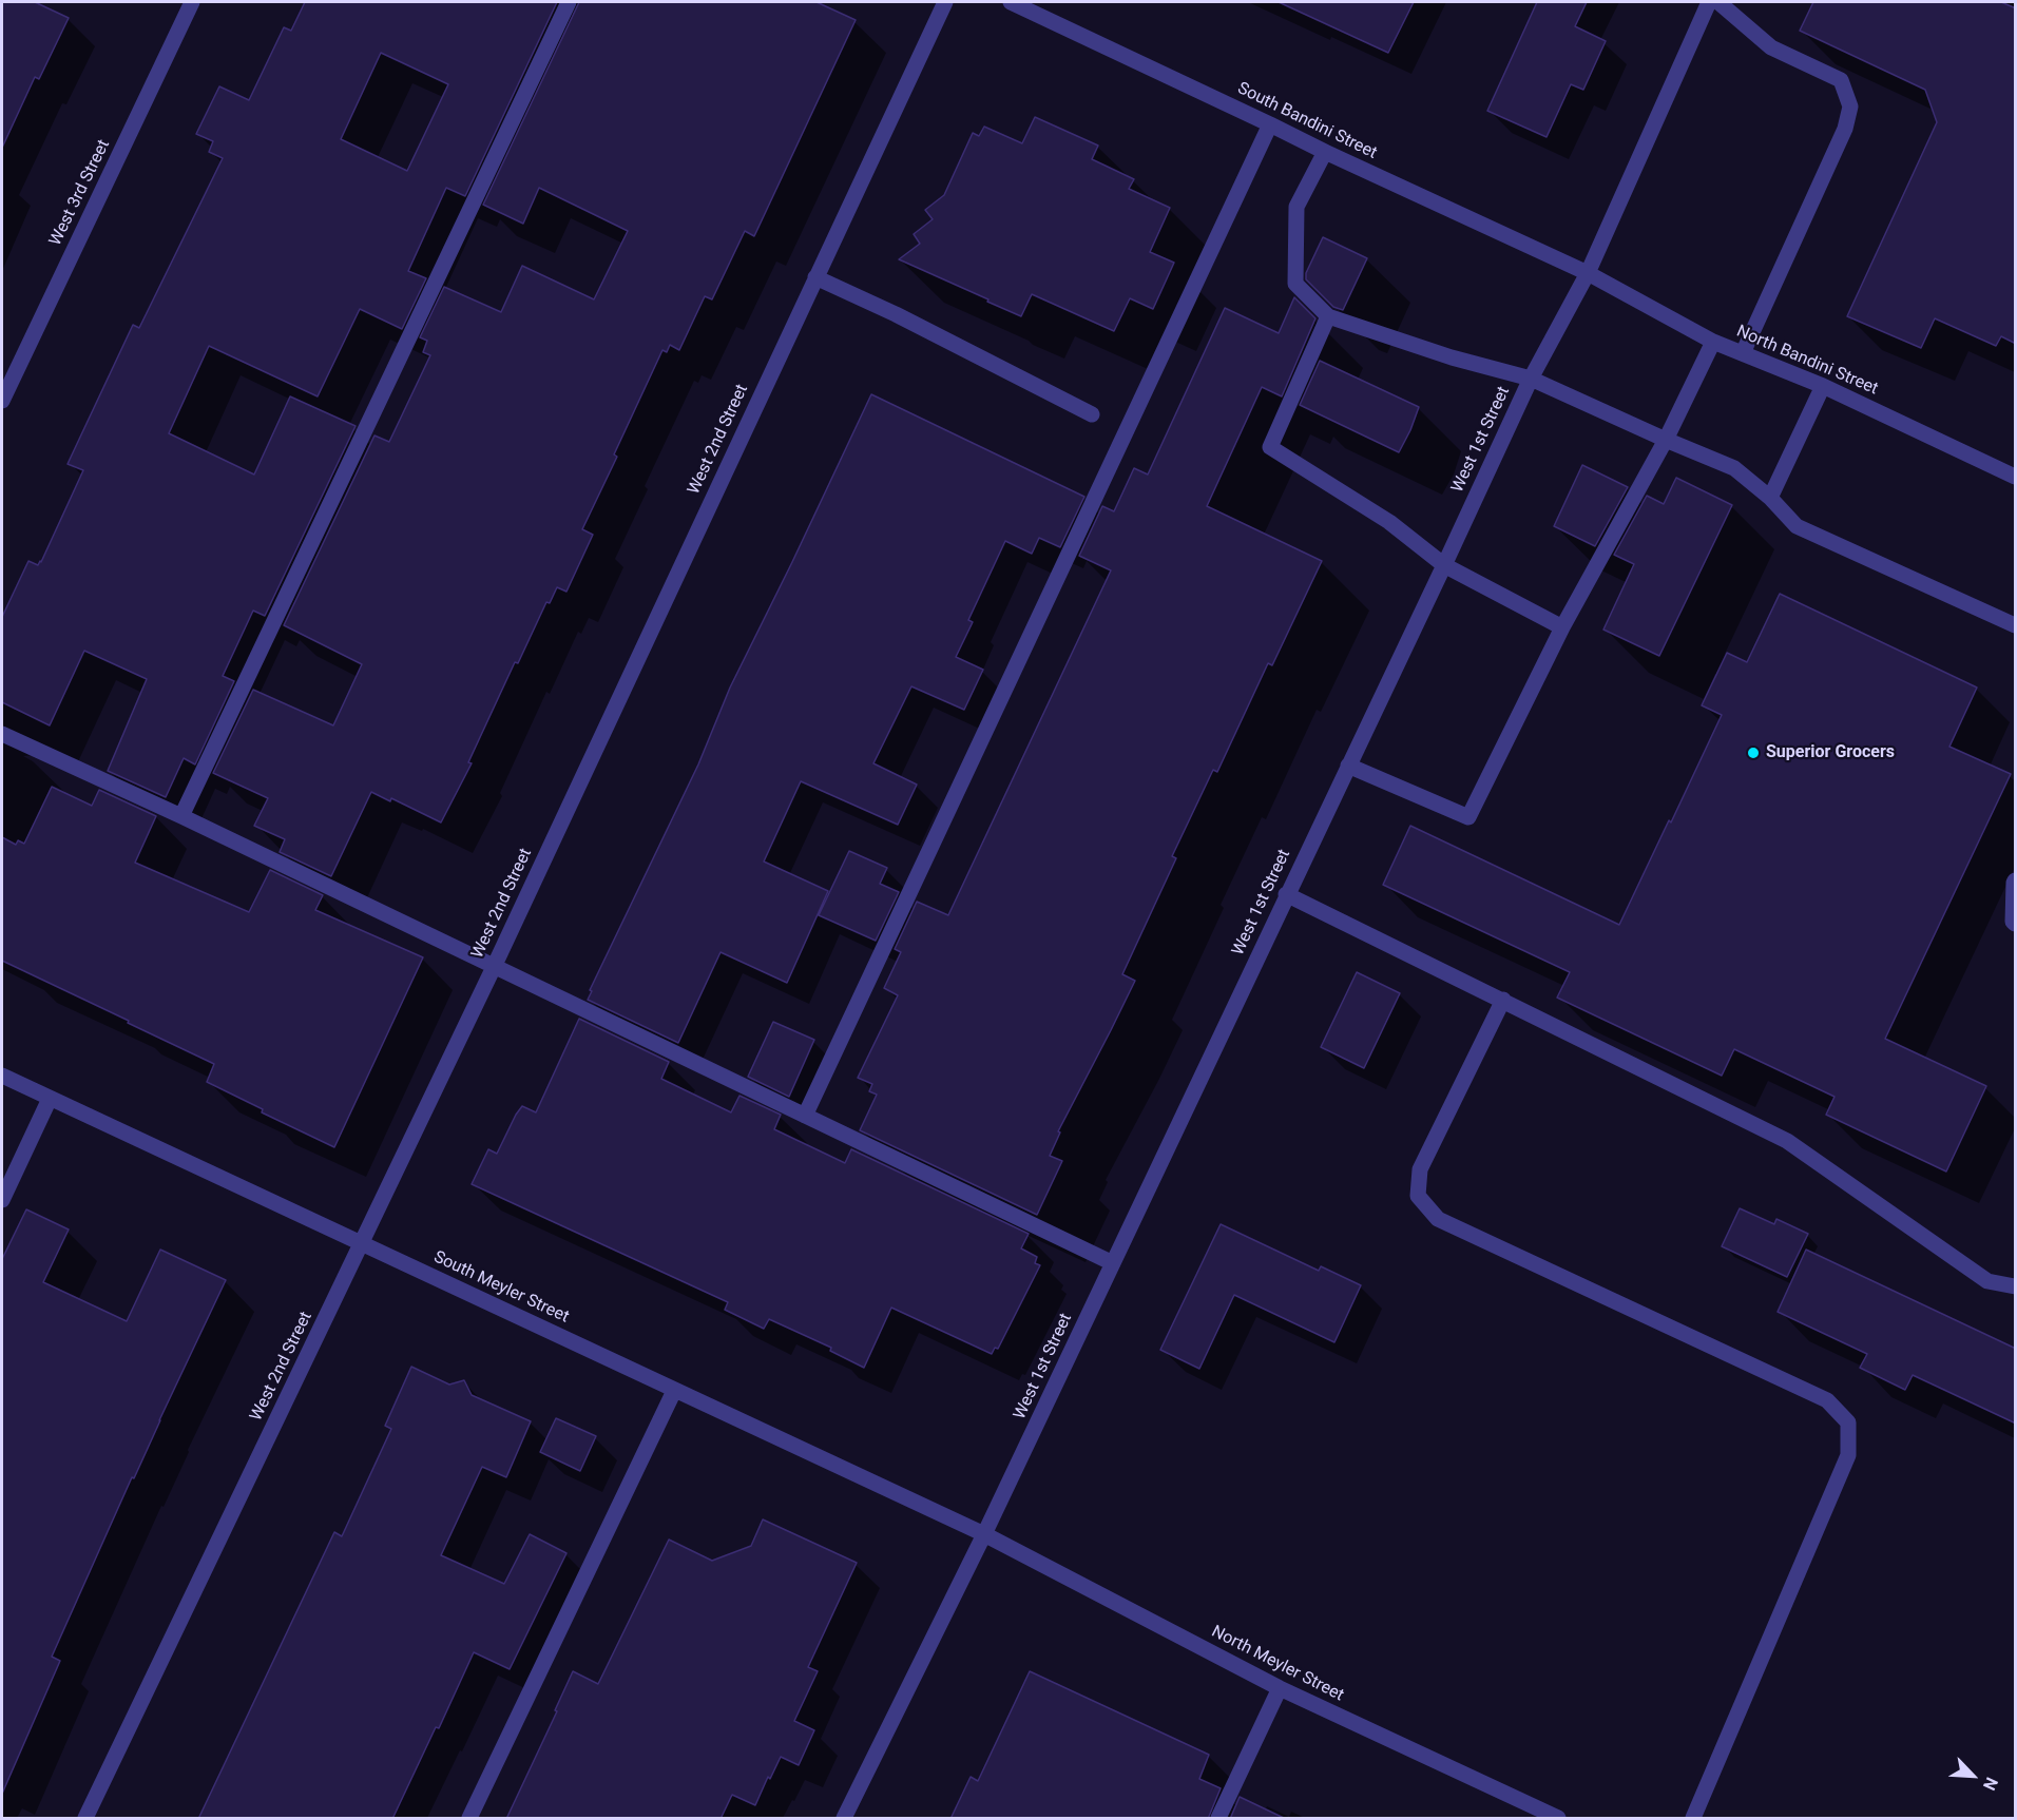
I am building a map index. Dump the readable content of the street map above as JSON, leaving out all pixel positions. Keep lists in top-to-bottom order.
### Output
{
  "streets": {
    "street": [
      "South Bandini Street",
      "West 3rd Street",
      "North Bandini Street",
      "West 2nd Street",
      "West 1st Street",
      "South Meyler Street",
      "North Meyler Street"
    ]
  },
  "crossings": [
    ["South Bandini Street", "North Bandini Street"],
    ["South Bandini Street", "West 1st Street"],
    ["North Bandini Street", "West 1st Street"],
    ["West 2nd Street", "South Meyler Street"],
    ["West 1st Street", "South Meyler Street"],
    ["West 1st Street", "North Meyler Street"],
    ["South Meyler Street", "North Meyler Street"]
  ],
  "places": ["Superior Grocers"],
  "north": "bottom right"
}
